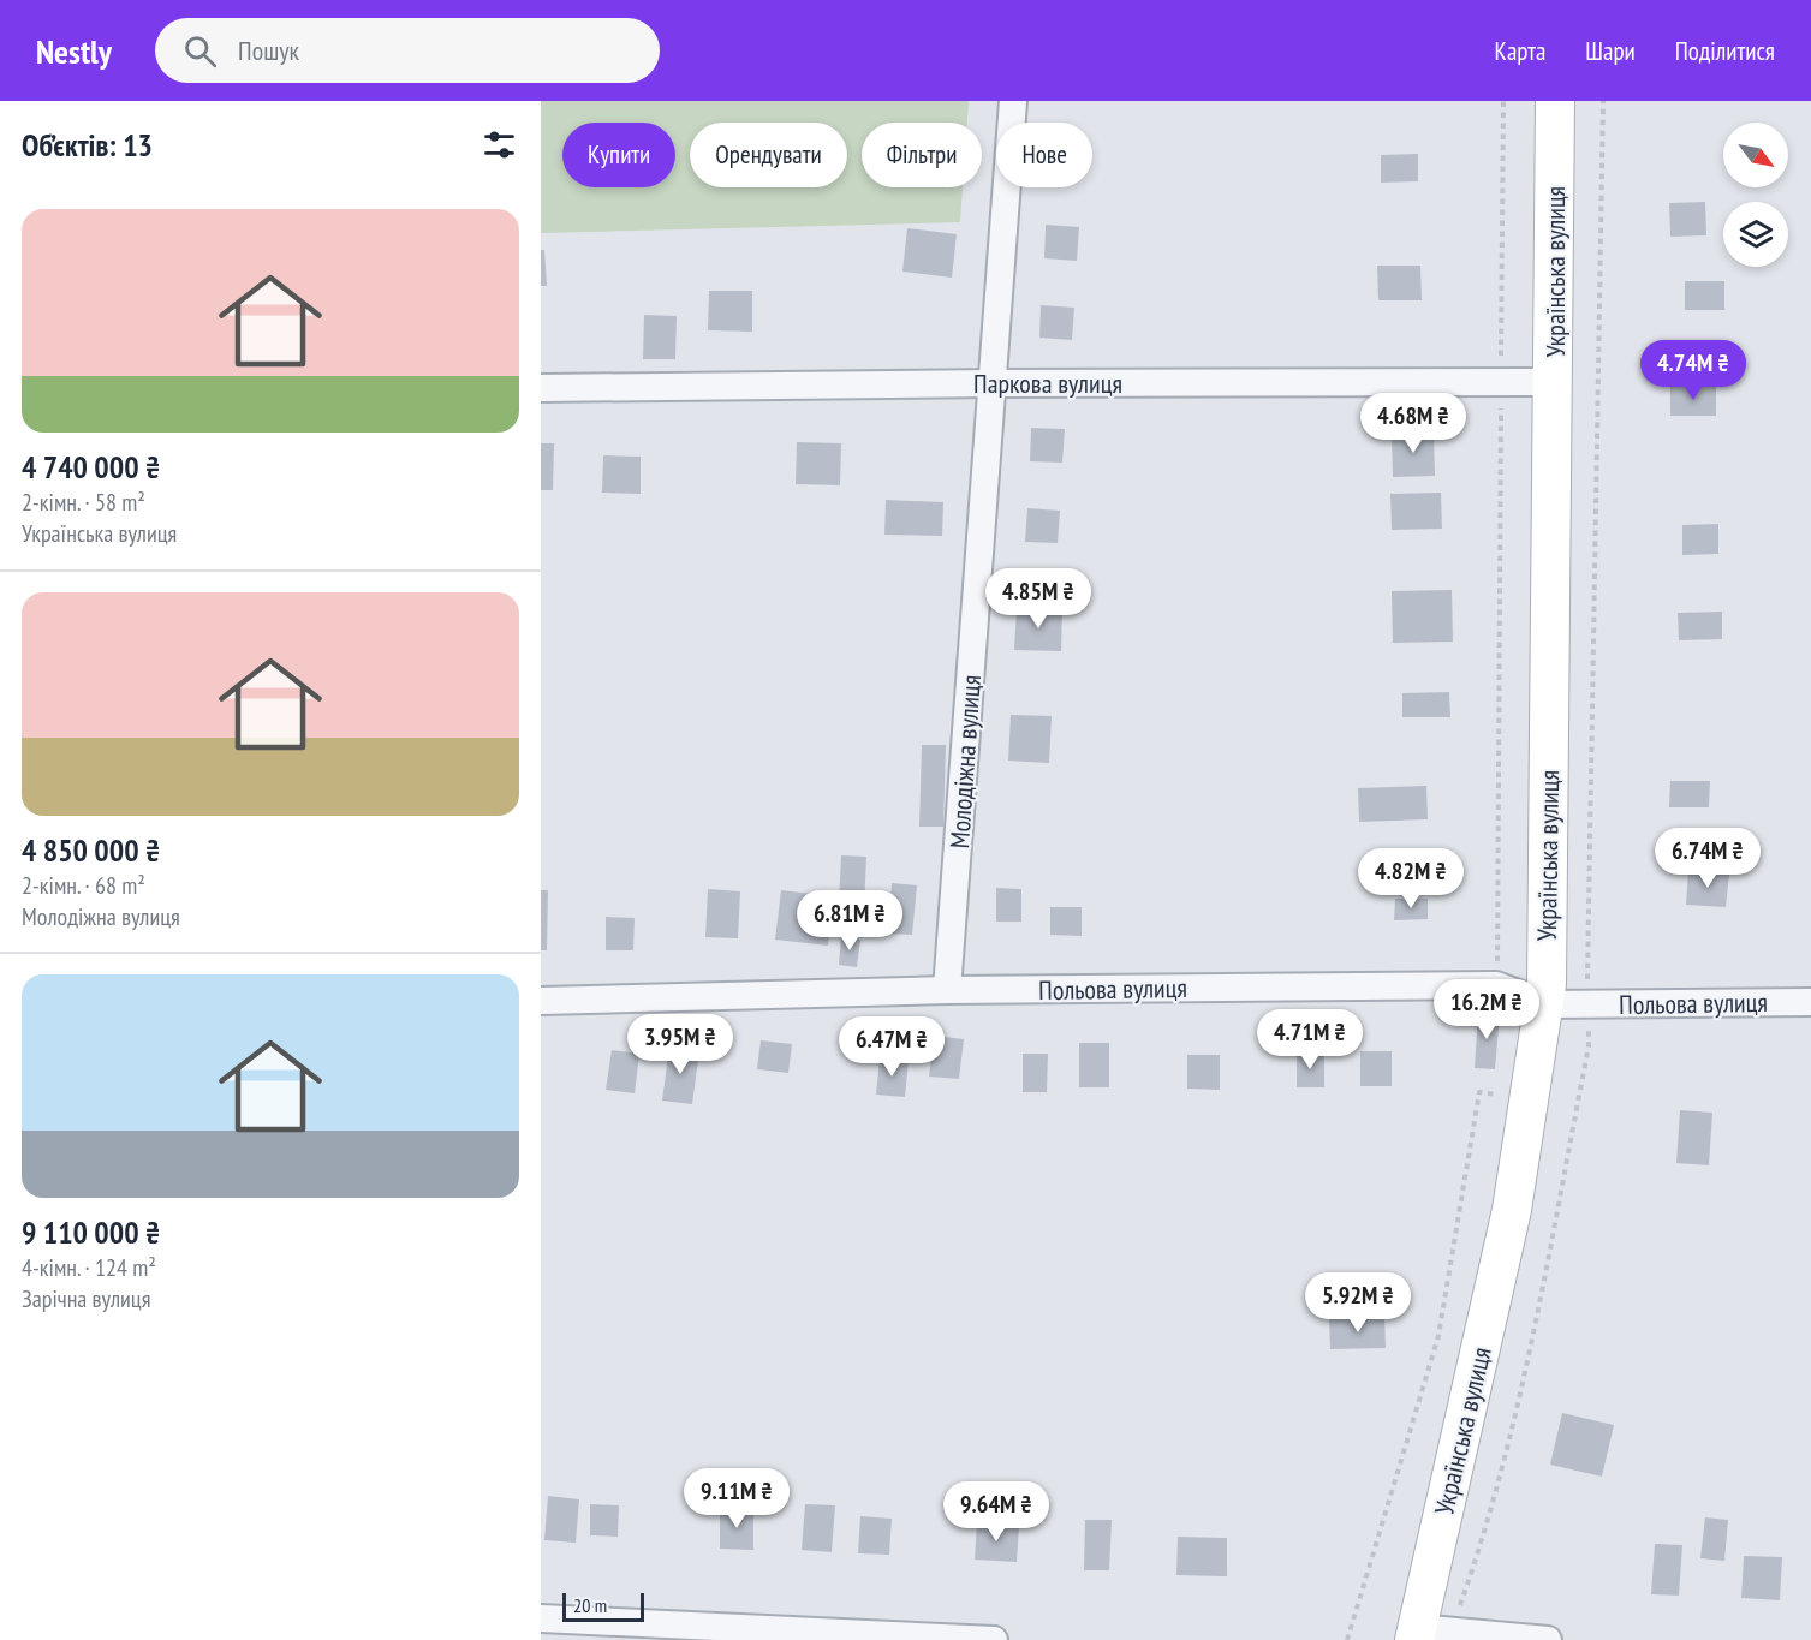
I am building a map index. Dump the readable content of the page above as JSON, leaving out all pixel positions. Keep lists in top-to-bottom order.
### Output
{
  "streets": {
    "main road": ["Українська вулиця"],
    "street": ["Паркова вулиця", "Молодіжна вулиця", "Польова вулиця"]
  },
  "crossings": [
    ["Українська вулиця", "Паркова вулиця"],
    ["Українська вулиця", "Польова вулиця"],
    ["Паркова вулиця", "Молодіжна вулиця"],
    ["Молодіжна вулиця", "Польова вулиця"]
  ],
  "scale_bar": "20 m",
  "north": "bottom right",
  "page": {
    "header": "Nestly",
    "search": "Пошук",
    "nav": ["Карта", "Шари", "Поділитися"],
    "heading": "Об’єктів: 13",
    "chip": [
      "Купити",
      "Орендувати",
      "Фільтри",
      "Нове"
    ],
    "list": [
      {
        "name": "4 740 000 ₴",
        "note": "2-кімн. · 58 m² · Українська вулиця"
      },
      {
        "name": "4 850 000 ₴",
        "note": "2-кімн. · 68 m² · Молодіжна вулиця"
      },
      {
        "name": "9 110 000 ₴",
        "note": "4-кімн. · 124 m² · Зарічна вулиця"
      }
    ],
    "price": [
      "4.74M ₴",
      "4.68M ₴",
      "4.85M ₴",
      "6.74M ₴",
      "4.82M ₴",
      "6.81M ₴",
      "16.2M ₴",
      "4.71M ₴",
      "3.95M ₴",
      "6.47M ₴",
      "5.92M ₴",
      "9.11M ₴",
      "9.64M ₴"
    ],
    "scale": "20 m"
  }
}
